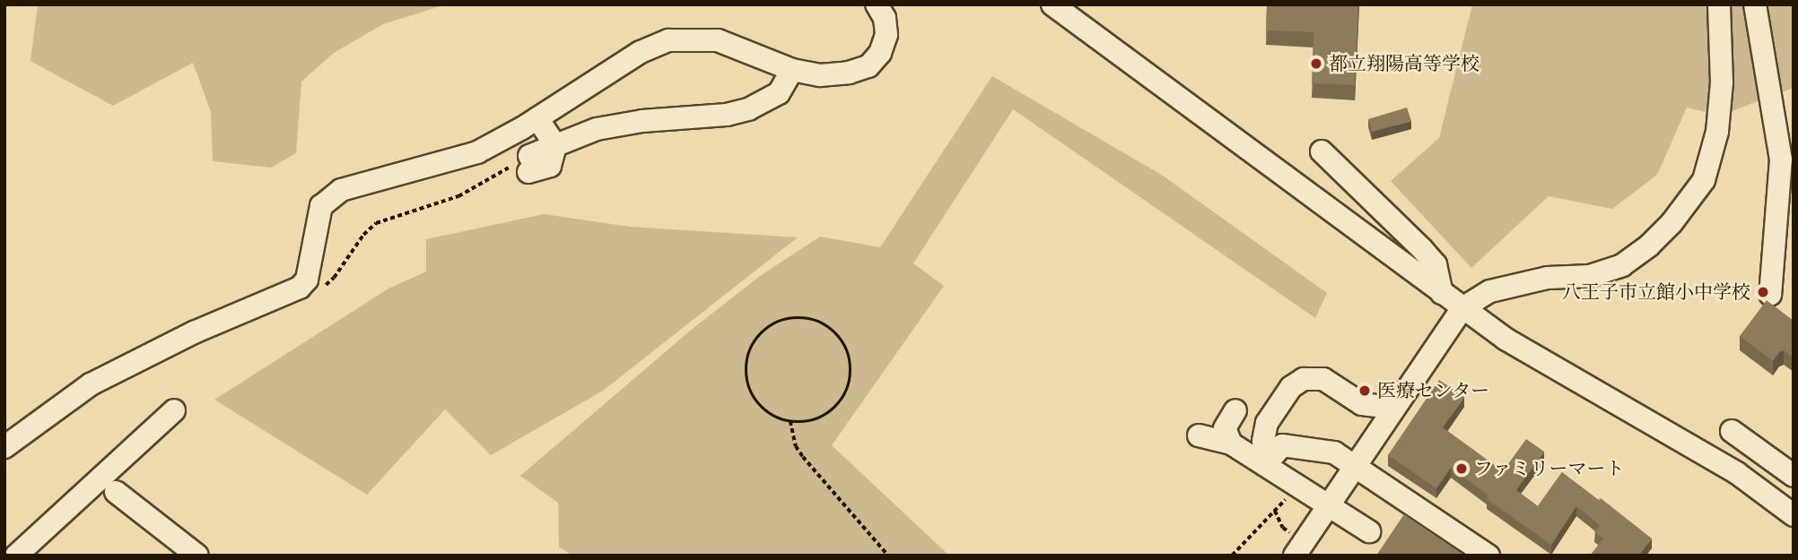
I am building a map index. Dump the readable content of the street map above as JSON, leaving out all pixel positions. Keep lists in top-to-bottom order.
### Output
{
  "places": [
    "都立翔陽高等学校",
    "八王子市立館小中学校",
    "医療センター",
    "ファミリーマート"
  ]
}
